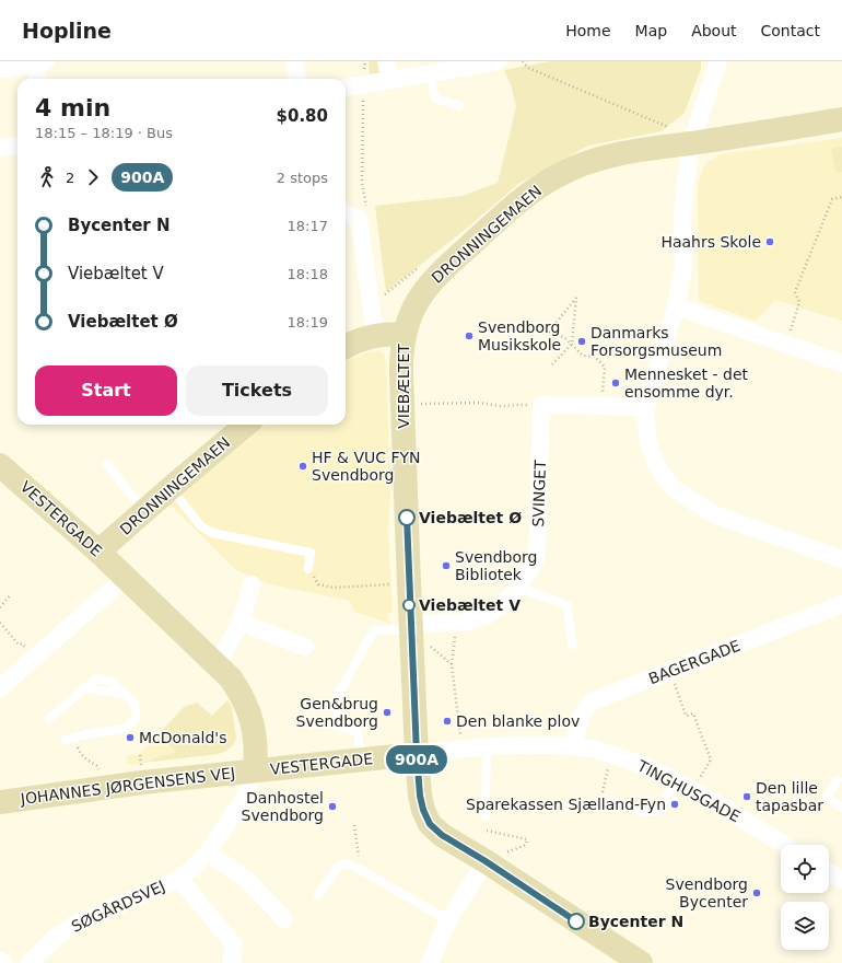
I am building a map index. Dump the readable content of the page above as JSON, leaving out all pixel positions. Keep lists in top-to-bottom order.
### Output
{
  "streets": {
    "street": [
      "DRONNINGEMAEN",
      "VIEBÆLTET",
      "SVINGET",
      "VESTERGADE",
      "BAGERGADE",
      "JOHANNES JØRGENSENS VEJ",
      "TINGHUSGADE",
      "SØGÅRDSVEJ"
    ]
  },
  "crossings": [
    ["DRONNINGEMAEN", "VIEBÆLTET"],
    ["DRONNINGEMAEN", "VESTERGADE"],
    ["VIEBÆLTET", "SVINGET"],
    ["VIEBÆLTET", "VESTERGADE"],
    ["VIEBÆLTET", "TINGHUSGADE"],
    ["VESTERGADE", "JOHANNES JØRGENSENS VEJ"],
    ["VESTERGADE", "TINGHUSGADE"],
    ["VESTERGADE", "SØGÅRDSVEJ"],
    ["BAGERGADE", "TINGHUSGADE"],
    ["JOHANNES JØRGENSENS VEJ", "SØGÅRDSVEJ"]
  ],
  "places": [
    "Haahrs Skole",
    "Svendborg Musikskole",
    "Danmarks Forsorgsmuseum",
    "Mennesket - det ensomme dyr.",
    "HF & VUC FYN Svendborg",
    "Viebæltet Ø",
    "Svendborg Bibliotek",
    "Viebæltet V",
    "Gen&brug Svendborg",
    "Den blanke plov",
    "McDonald's",
    "Den lille tapasbar",
    "Sparekassen Sjælland-Fyn",
    "Danhostel Svendborg",
    "Svendborg Bycenter",
    "Bycenter N"
  ],
  "lines": ["bus line 900A"],
  "page": {
    "header": "Hopline",
    "nav": [
      "Home",
      "Map",
      "About",
      "Contact"
    ],
    "on_map": "900A",
    "heading": ["4 min", "18:15 – 18:19 · Bus", "$0.80"],
    "legs": ["2", "900A", "2 stops"],
    "list": [
      {
        "name": "Bycenter N",
        "value": "18:17"
      },
      {
        "name": "Viebæltet V",
        "value": "18:18"
      },
      {
        "name": "Viebæltet Ø",
        "value": "18:19"
      }
    ],
    "buttons": ["Start", "Tickets"]
  }
}
